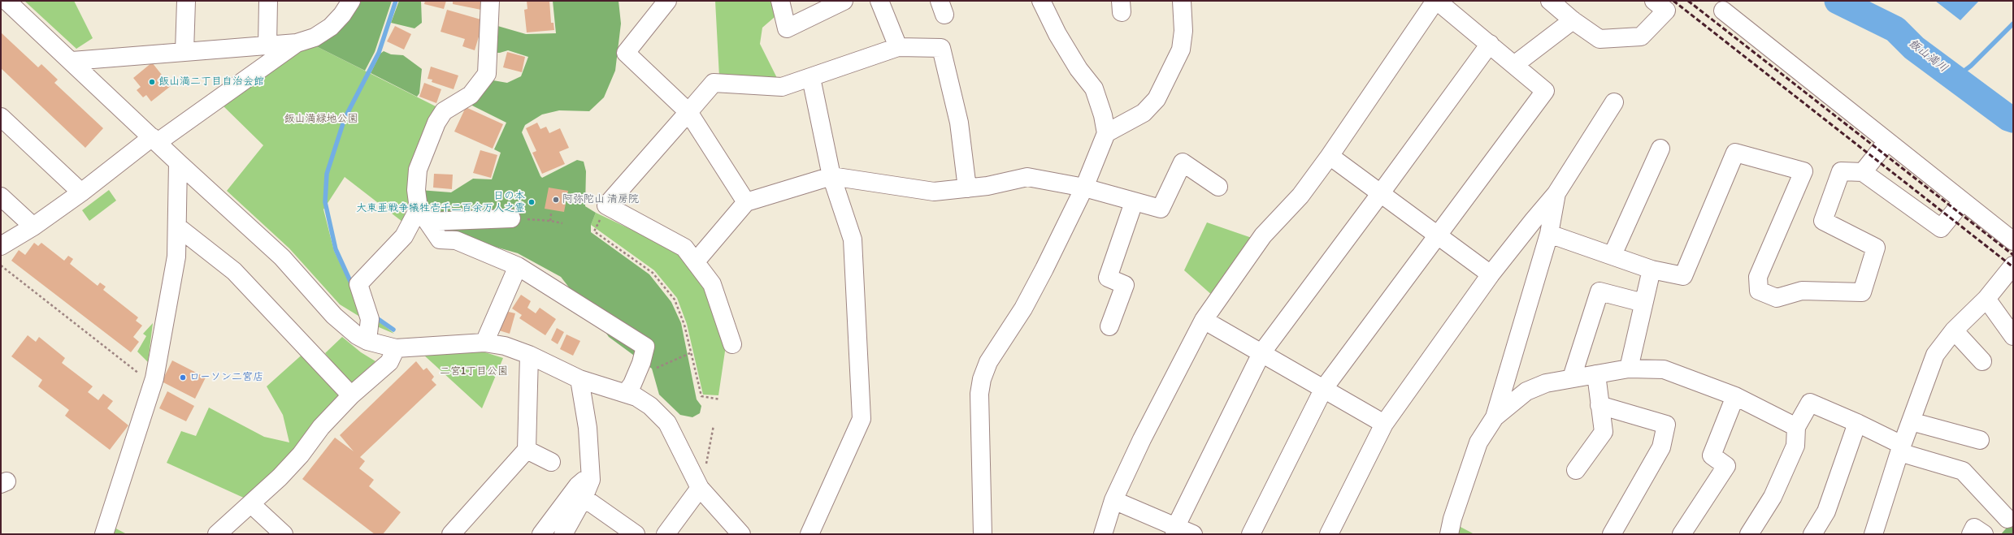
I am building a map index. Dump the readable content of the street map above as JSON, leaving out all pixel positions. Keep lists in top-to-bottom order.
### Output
{
  "water": ["飯山満川"],
  "parks": ["飯山満緑地公園", "二宮1丁目公園"],
  "places": [
    "飯山満二丁目自治会館",
    "阿弥陀山 清房院",
    "日の本 大東亜戦争犠牲壱千二百余万人之霊",
    "ローソン二宮店"
  ]
}
